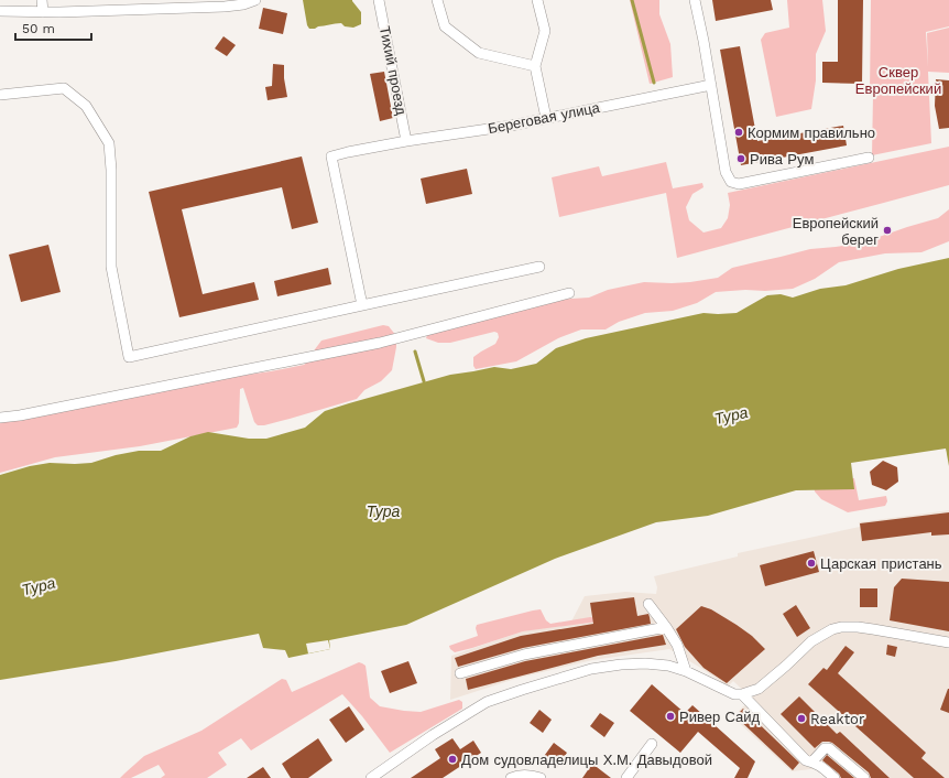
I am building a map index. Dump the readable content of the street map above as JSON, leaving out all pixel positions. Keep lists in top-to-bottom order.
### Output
{
  "streets": {
    "street": ["Тихий проезд", "Береговая улица"]
  },
  "crossings": [
    ["Тихий проезд", "Береговая улица"]
  ],
  "water": ["Тура"],
  "parks": ["Сквер Европейский"],
  "places": [
    "Кормим правильно",
    "Рива Рум",
    "Европейский берег",
    "Царская пристань",
    "Ривер Сайд",
    "Reaktor",
    "Дом судовладелицы Х.М. Давыдовой"
  ],
  "scale_bar": "50 m"
}
